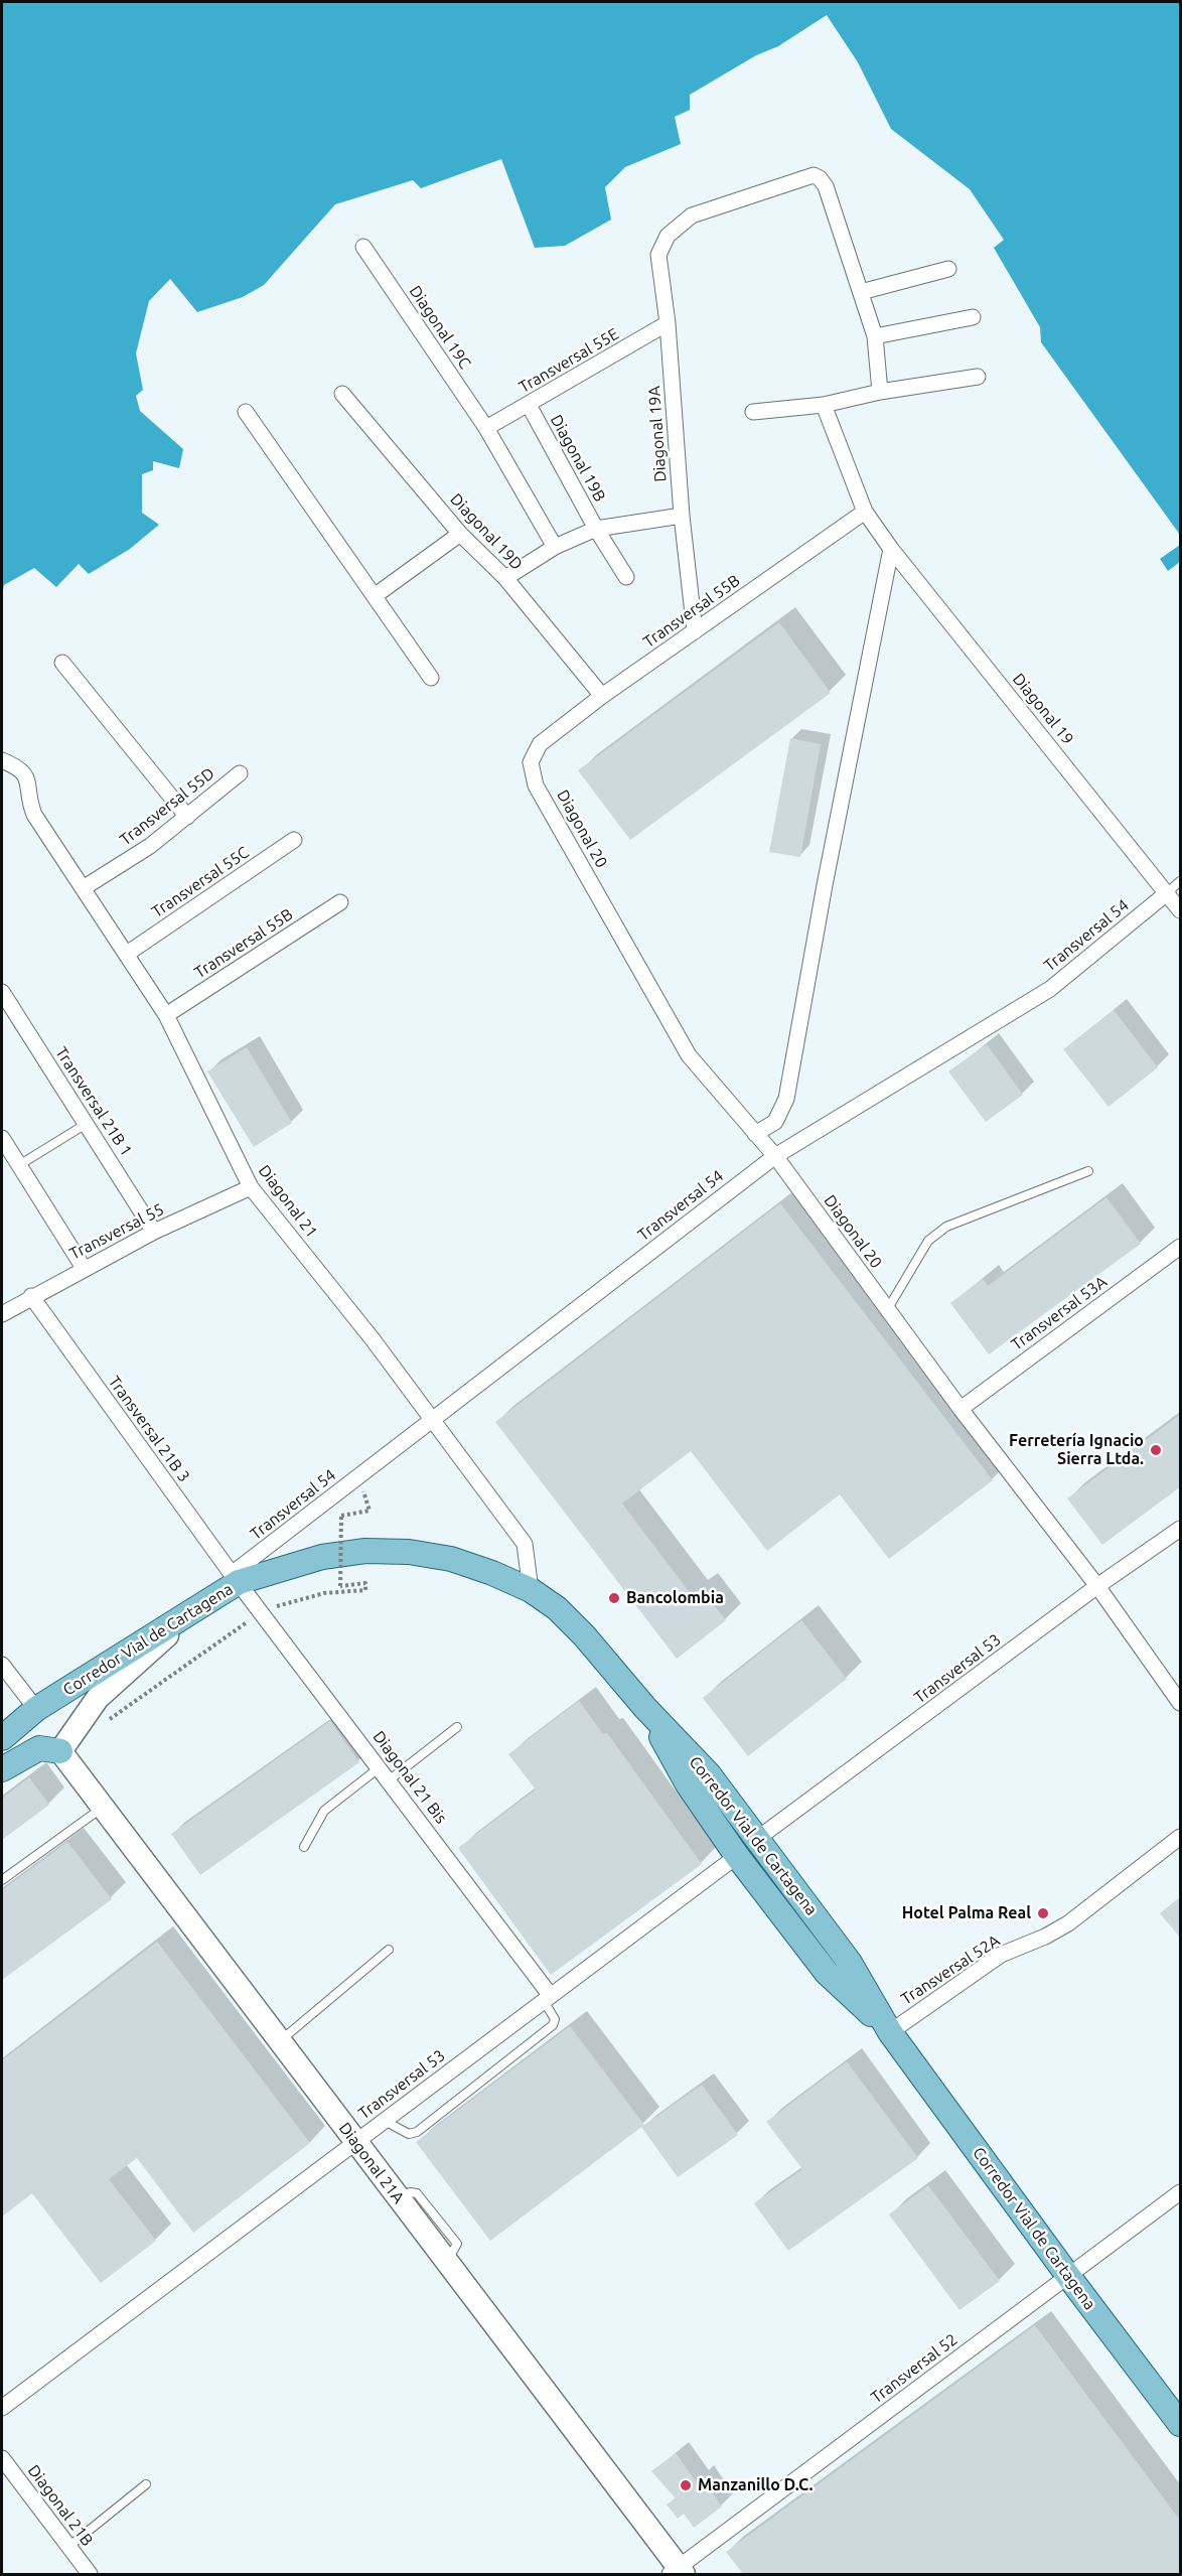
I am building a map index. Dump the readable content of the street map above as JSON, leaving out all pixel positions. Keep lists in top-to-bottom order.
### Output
{
  "streets": {
    "main road": ["Corredor Vial de Cartagena"],
    "street": [
      "Diagonal 19C",
      "Transversal 55E",
      "Diagonal 19A",
      "Diagonal 19B",
      "Diagonal 19D",
      "Transversal 55B",
      "Diagonal 19",
      "Transversal 55D",
      "Diagonal 20",
      "Transversal 55C",
      "Transversal 54",
      "Transversal 21B 1",
      "Diagonal 21",
      "Transversal 55",
      "Transversal 53A",
      "Transversal 21B 3",
      "Transversal 53",
      "Diagonal 21 Bis",
      "Transversal 52A",
      "Diagonal 21A",
      "Transversal 52",
      "Diagonal 21B"
    ]
  },
  "crossings": [
    ["Diagonal 19C", "Transversal 55E"],
    ["Transversal 55E", "Diagonal 19A"],
    ["Transversal 55E", "Diagonal 19B"],
    ["Diagonal 19A", "Transversal 55B"],
    ["Diagonal 19D", "Transversal 55B"],
    ["Transversal 55B", "Diagonal 19"],
    ["Transversal 55B", "Diagonal 20"],
    ["Transversal 55B", "Diagonal 21"],
    ["Diagonal 19", "Transversal 54"],
    ["Transversal 55D", "Diagonal 21"],
    ["Diagonal 20", "Transversal 54"],
    ["Diagonal 20", "Transversal 53A"],
    ["Diagonal 20", "Transversal 53"],
    ["Transversal 55C", "Diagonal 21"],
    ["Transversal 54", "Diagonal 21"],
    ["Transversal 54", "Transversal 21B 3"],
    ["Transversal 54", "Corredor Vial de Cartagena"],
    ["Transversal 54", "Diagonal 21 Bis"],
    ["Transversal 21B 1", "Transversal 55"],
    ["Diagonal 21", "Transversal 55"],
    ["Diagonal 21", "Corredor Vial de Cartagena"],
    ["Transversal 55", "Transversal 21B 3"],
    ["Transversal 21B 3", "Corredor Vial de Cartagena"],
    ["Transversal 21B 3", "Diagonal 21 Bis"],
    ["Corredor Vial de Cartagena", "Transversal 53"],
    ["Corredor Vial de Cartagena", "Diagonal 21 Bis"],
    ["Corredor Vial de Cartagena", "Transversal 52A"],
    ["Corredor Vial de Cartagena", "Transversal 52"],
    ["Transversal 53", "Diagonal 21 Bis"],
    ["Transversal 53", "Diagonal 21A"],
    ["Diagonal 21A", "Transversal 52"]
  ],
  "places": [
    "Ferretería Ignacio Sierra Ltda.",
    "Bancolombia",
    "Hotel Palma Real",
    "Manzanillo D.C."
  ]
}
